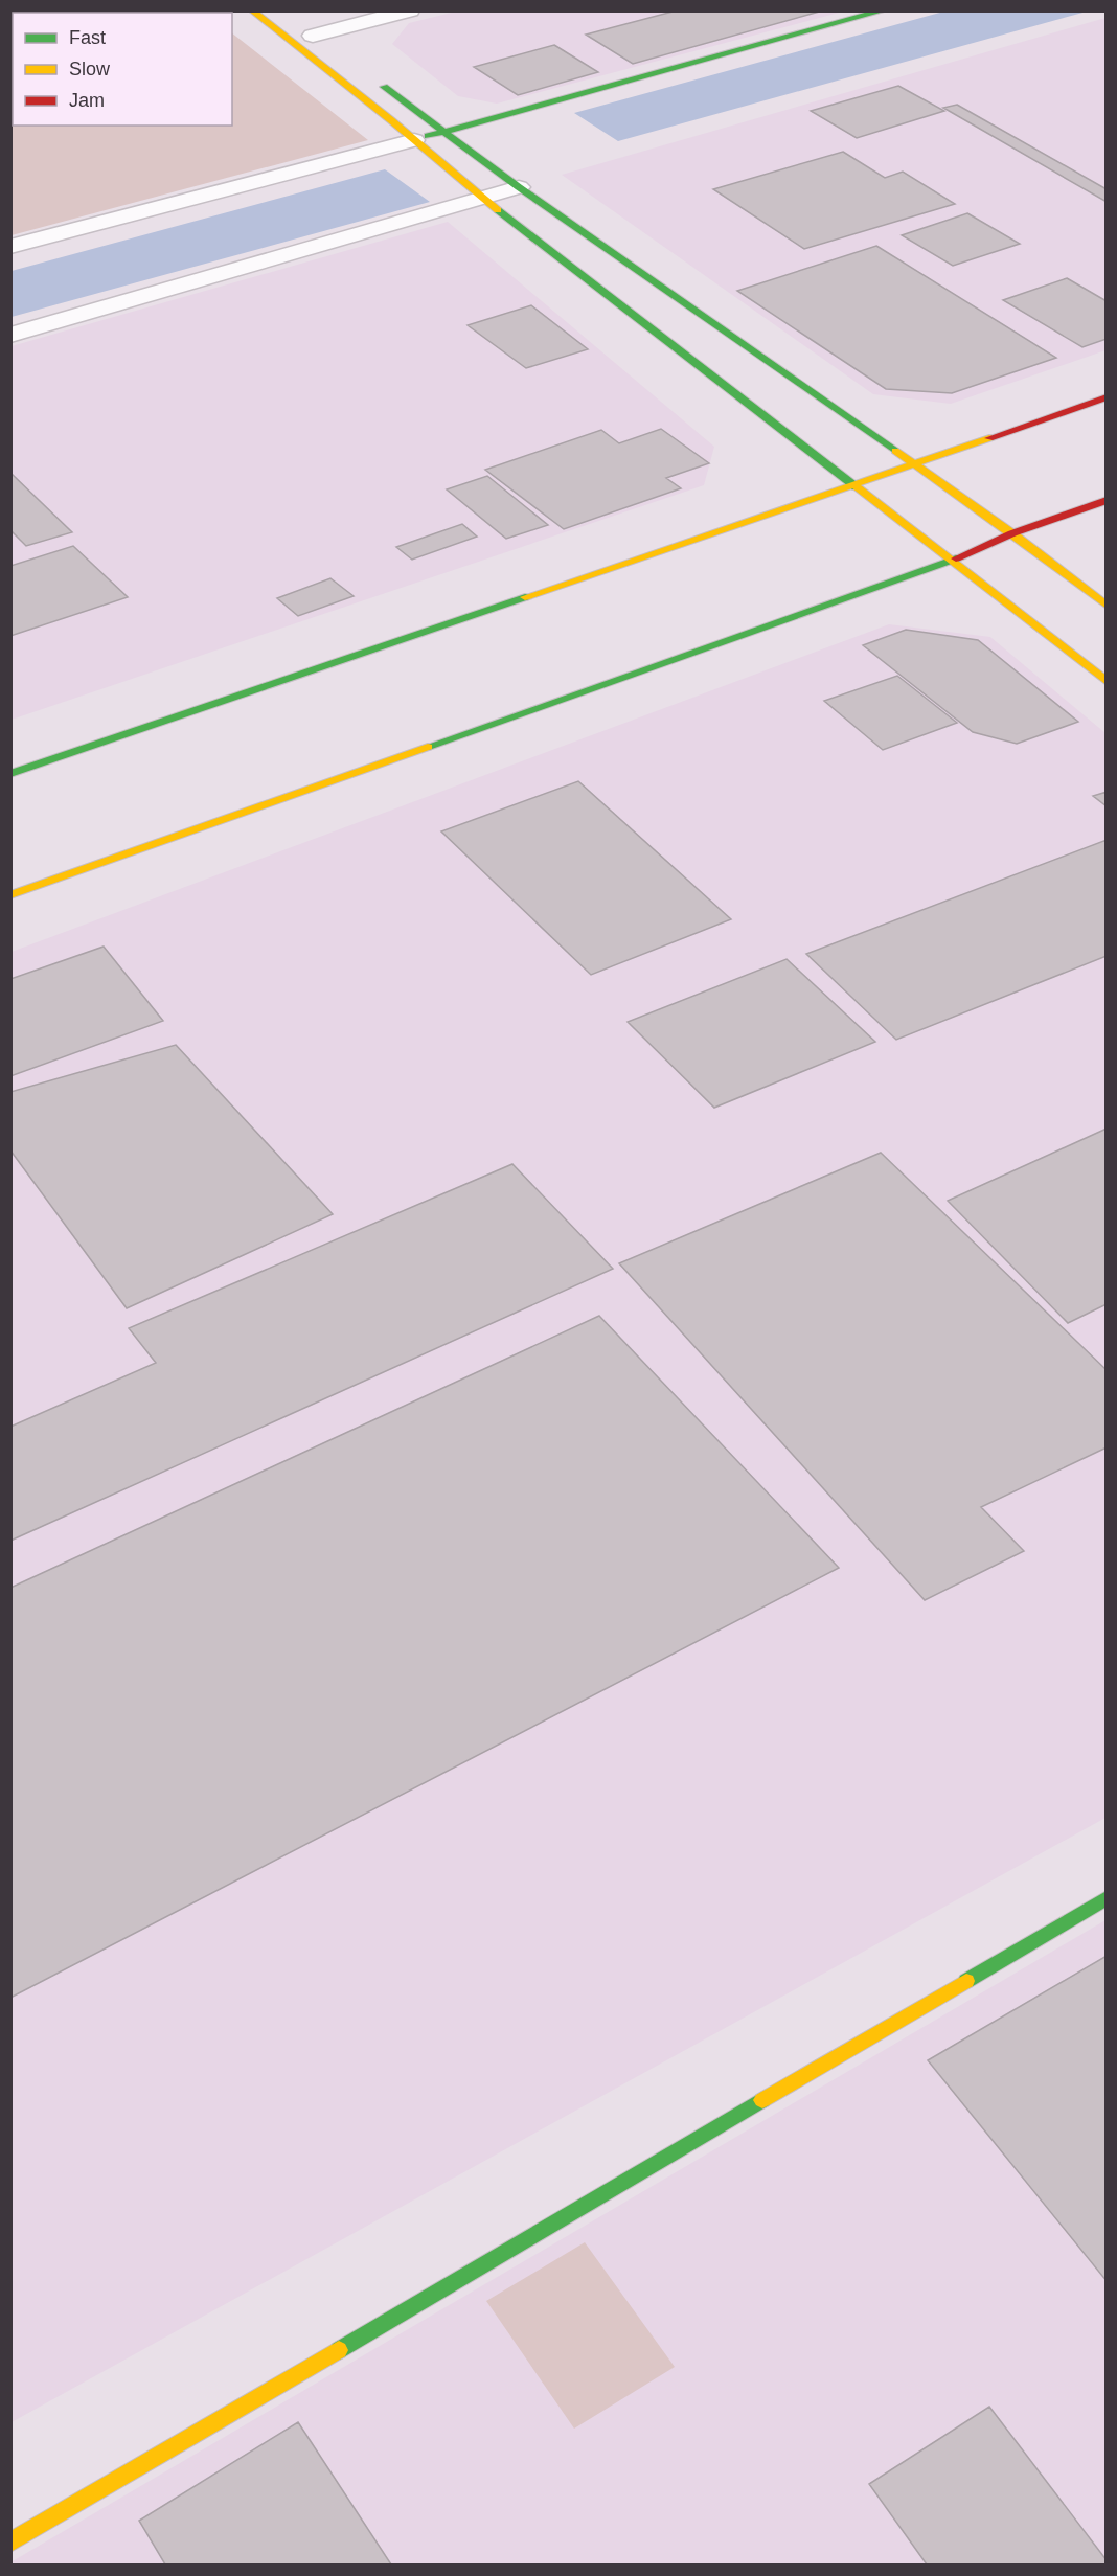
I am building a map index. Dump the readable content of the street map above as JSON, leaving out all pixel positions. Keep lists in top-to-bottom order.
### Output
{
  "legend": ["Fast", "Slow", "Jam"]
}
